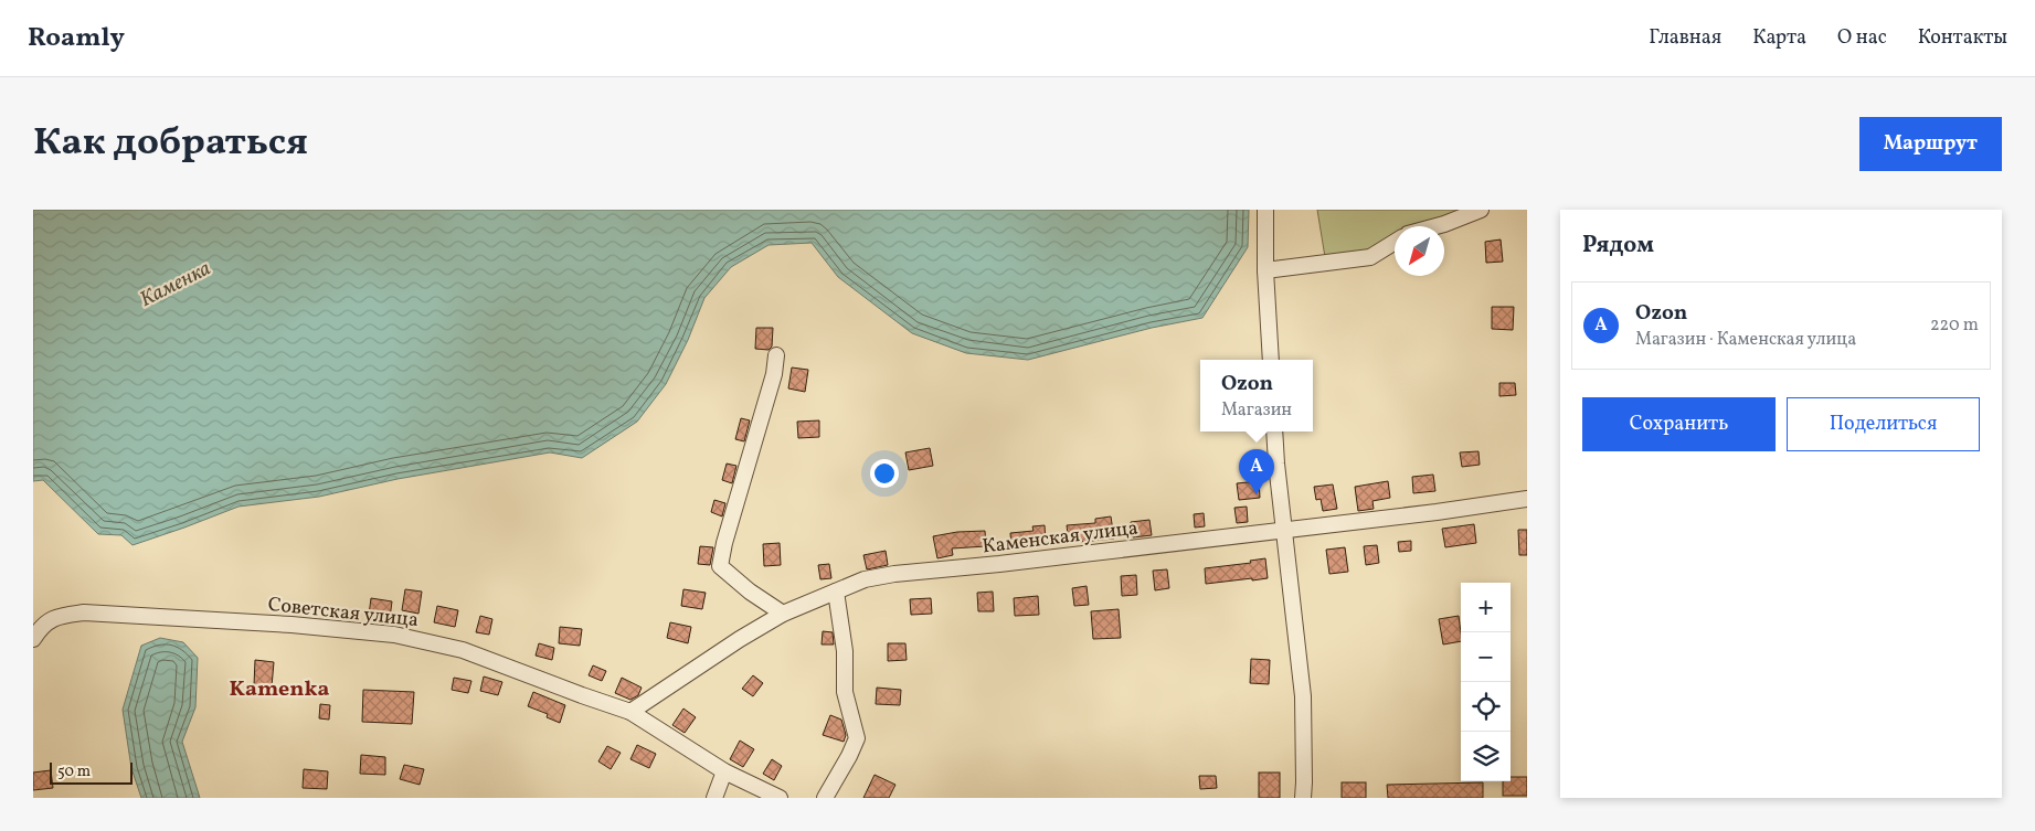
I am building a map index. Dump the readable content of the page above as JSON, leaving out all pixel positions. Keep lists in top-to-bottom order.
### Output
{
  "streets": {
    "street": ["Каменская улица", "Советская улица"]
  },
  "crossings": [
    ["Каменская улица", "Советская улица"]
  ],
  "districts": ["Kamenka"],
  "water": ["Каменка"],
  "scale_bar": "50 m",
  "north": "bottom left",
  "page": {
    "header": "Roamly",
    "nav": [
      "Главная",
      "Карта",
      "О нас",
      "Контакты"
    ],
    "title": "Как добраться",
    "buttons": [
      "Маршрут",
      ["Сохранить", "Поделиться"]
    ],
    "heading": "Рядом",
    "list": [
      {
        "mark": "A",
        "name": "Ozon",
        "note": "Магазин · Каменская улица",
        "value": "220 m"
      }
    ],
    "popup": ["Ozon", "Магазин"],
    "pins": "A",
    "map_buttons": ["+", "−"],
    "scale": "50 m"
  }
}
